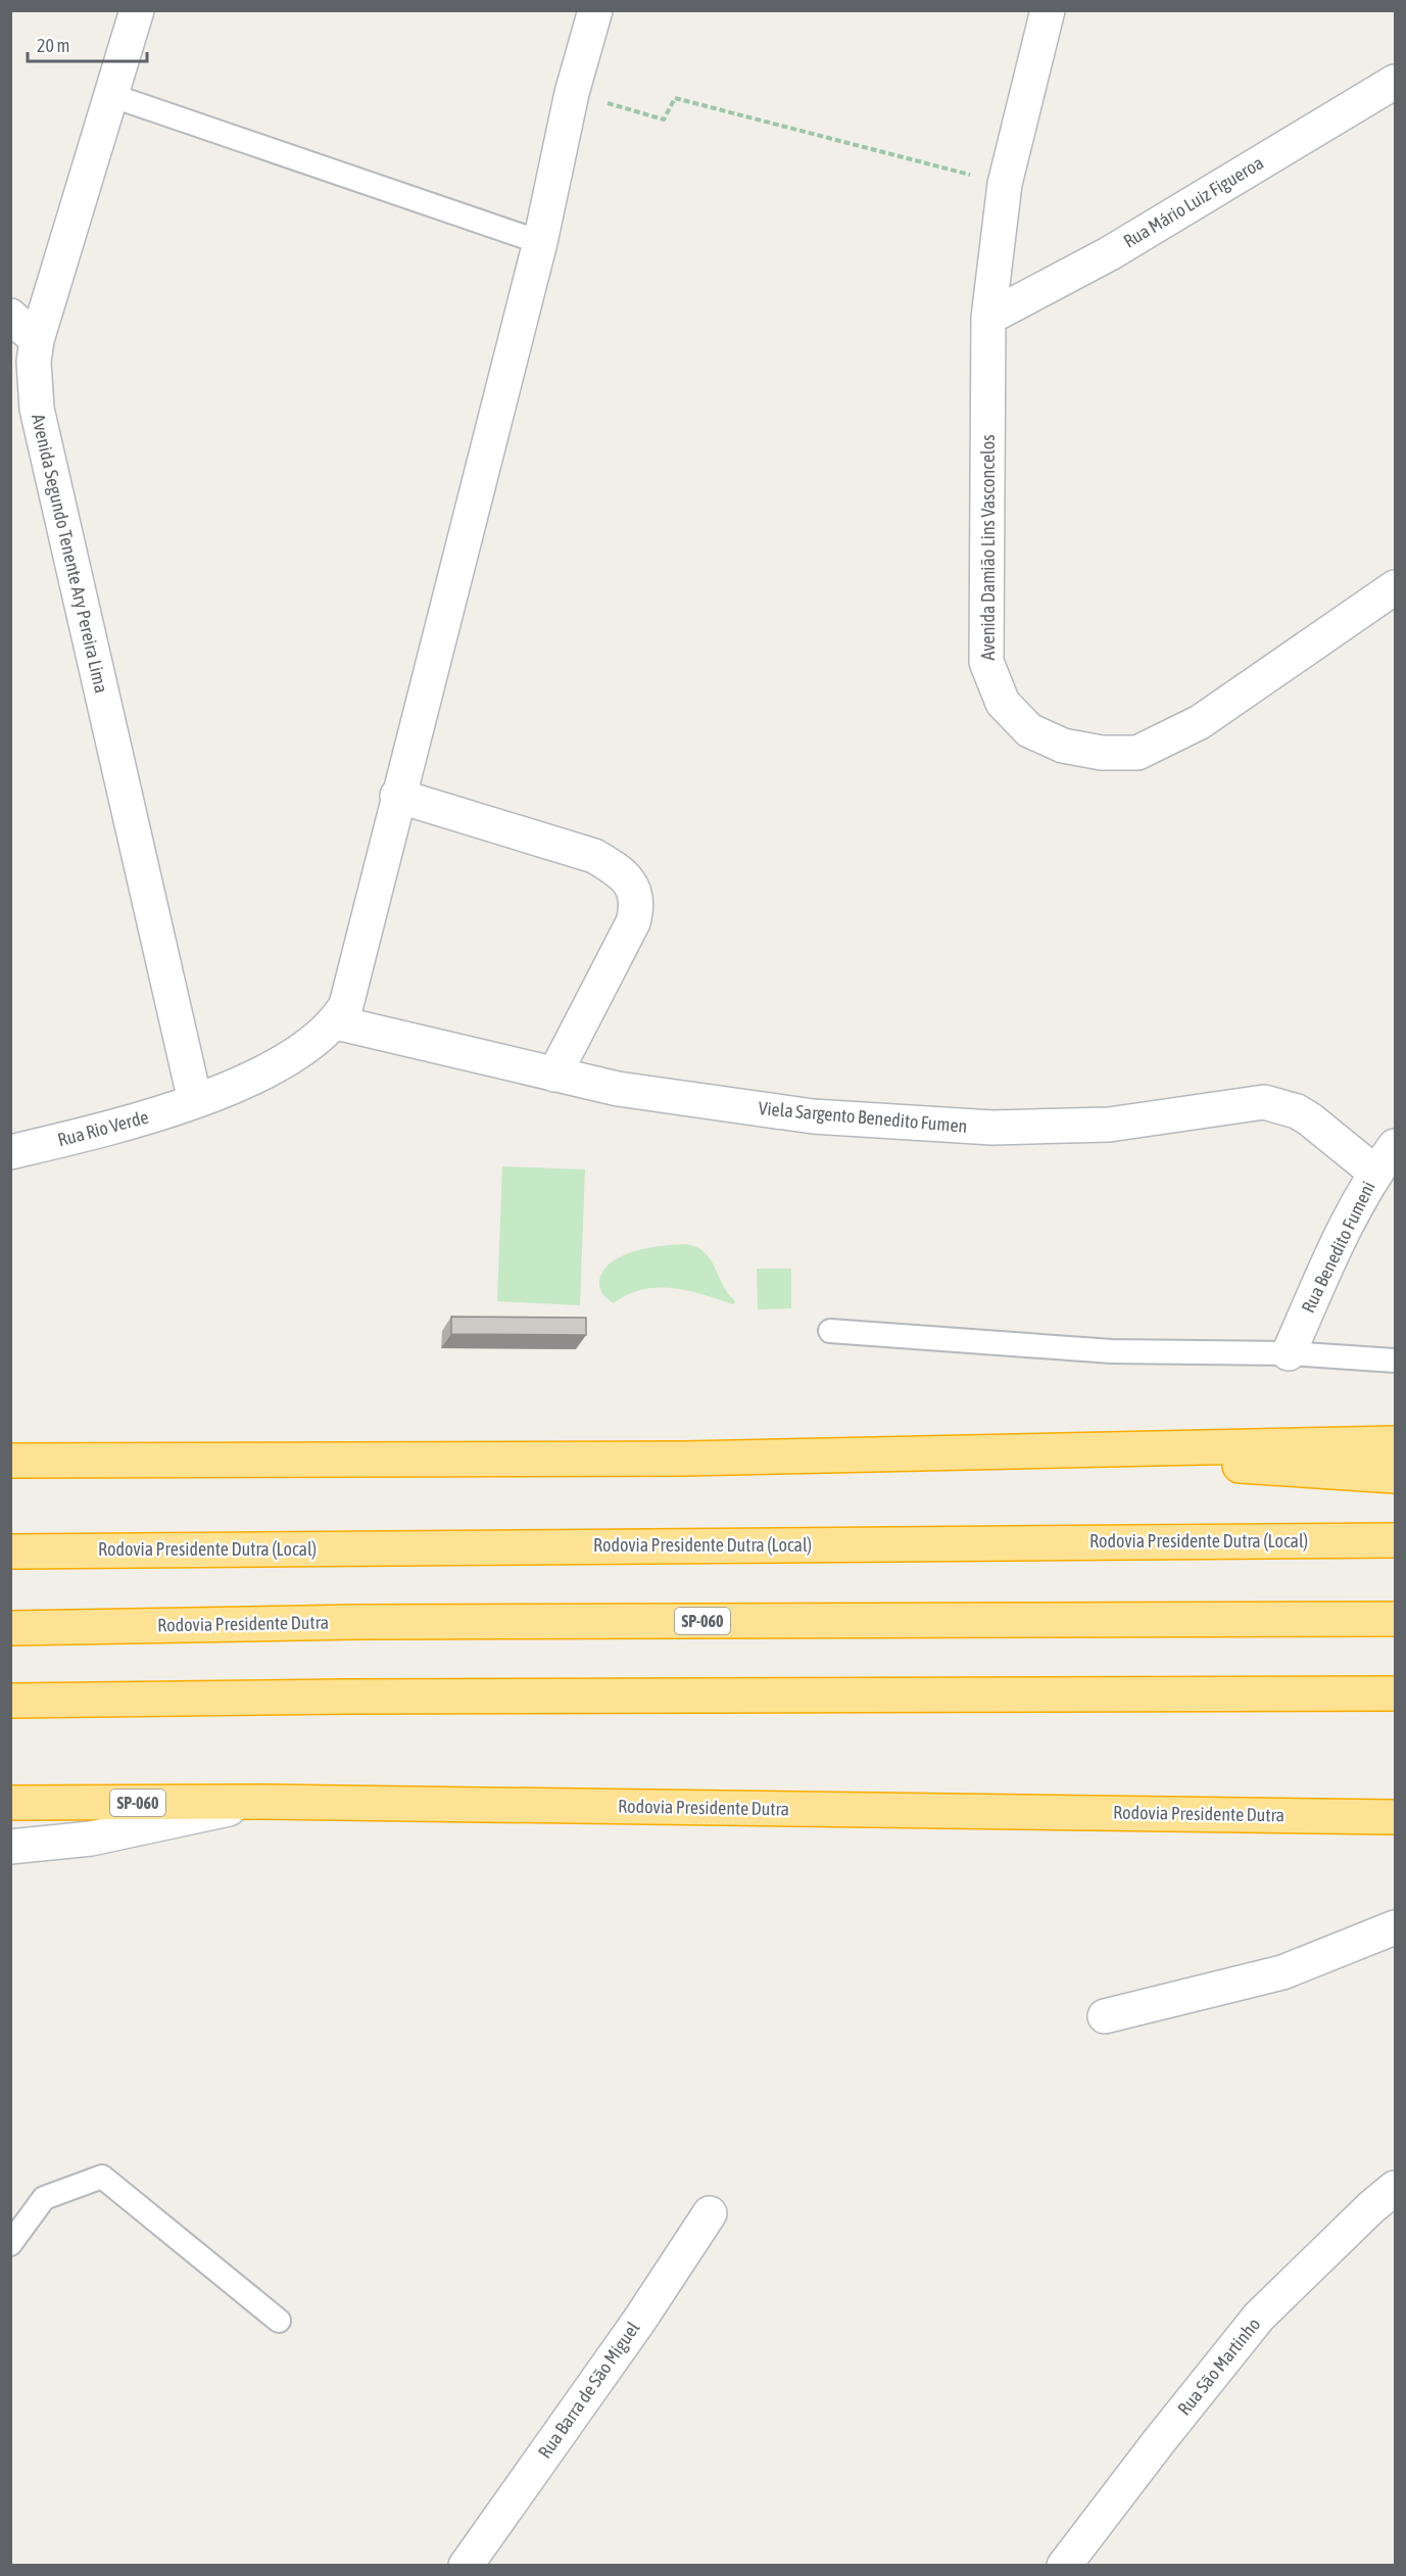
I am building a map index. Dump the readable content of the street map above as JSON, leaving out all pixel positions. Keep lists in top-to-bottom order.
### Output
{
  "streets": {
    "highway": ["Rodovia Presidente Dutra (Local)", "SP-060", "Rodovia Presidente Dutra"],
    "street": [
      "Rua Mário Luiz Figueroa",
      "Avenida Damião Lins Vasconcelos",
      "Avenida Segundo Tenente Ary Pereira Lima",
      "Viela Sargento Benedito Fumen",
      "Rua Rio Verde",
      "Rua Benedito Fumeni",
      "Rua São Martinho",
      "Rua Barra de São Miguel"
    ]
  },
  "crossings": [
    ["Rua Mário Luiz Figueroa", "Avenida Damião Lins Vasconcelos"],
    ["Avenida Segundo Tenente Ary Pereira Lima", "Rua Rio Verde"],
    ["Viela Sargento Benedito Fumen", "Rua Rio Verde"],
    ["Viela Sargento Benedito Fumen", "Rua Benedito Fumeni"]
  ],
  "scale_bar": "20 m"
}
